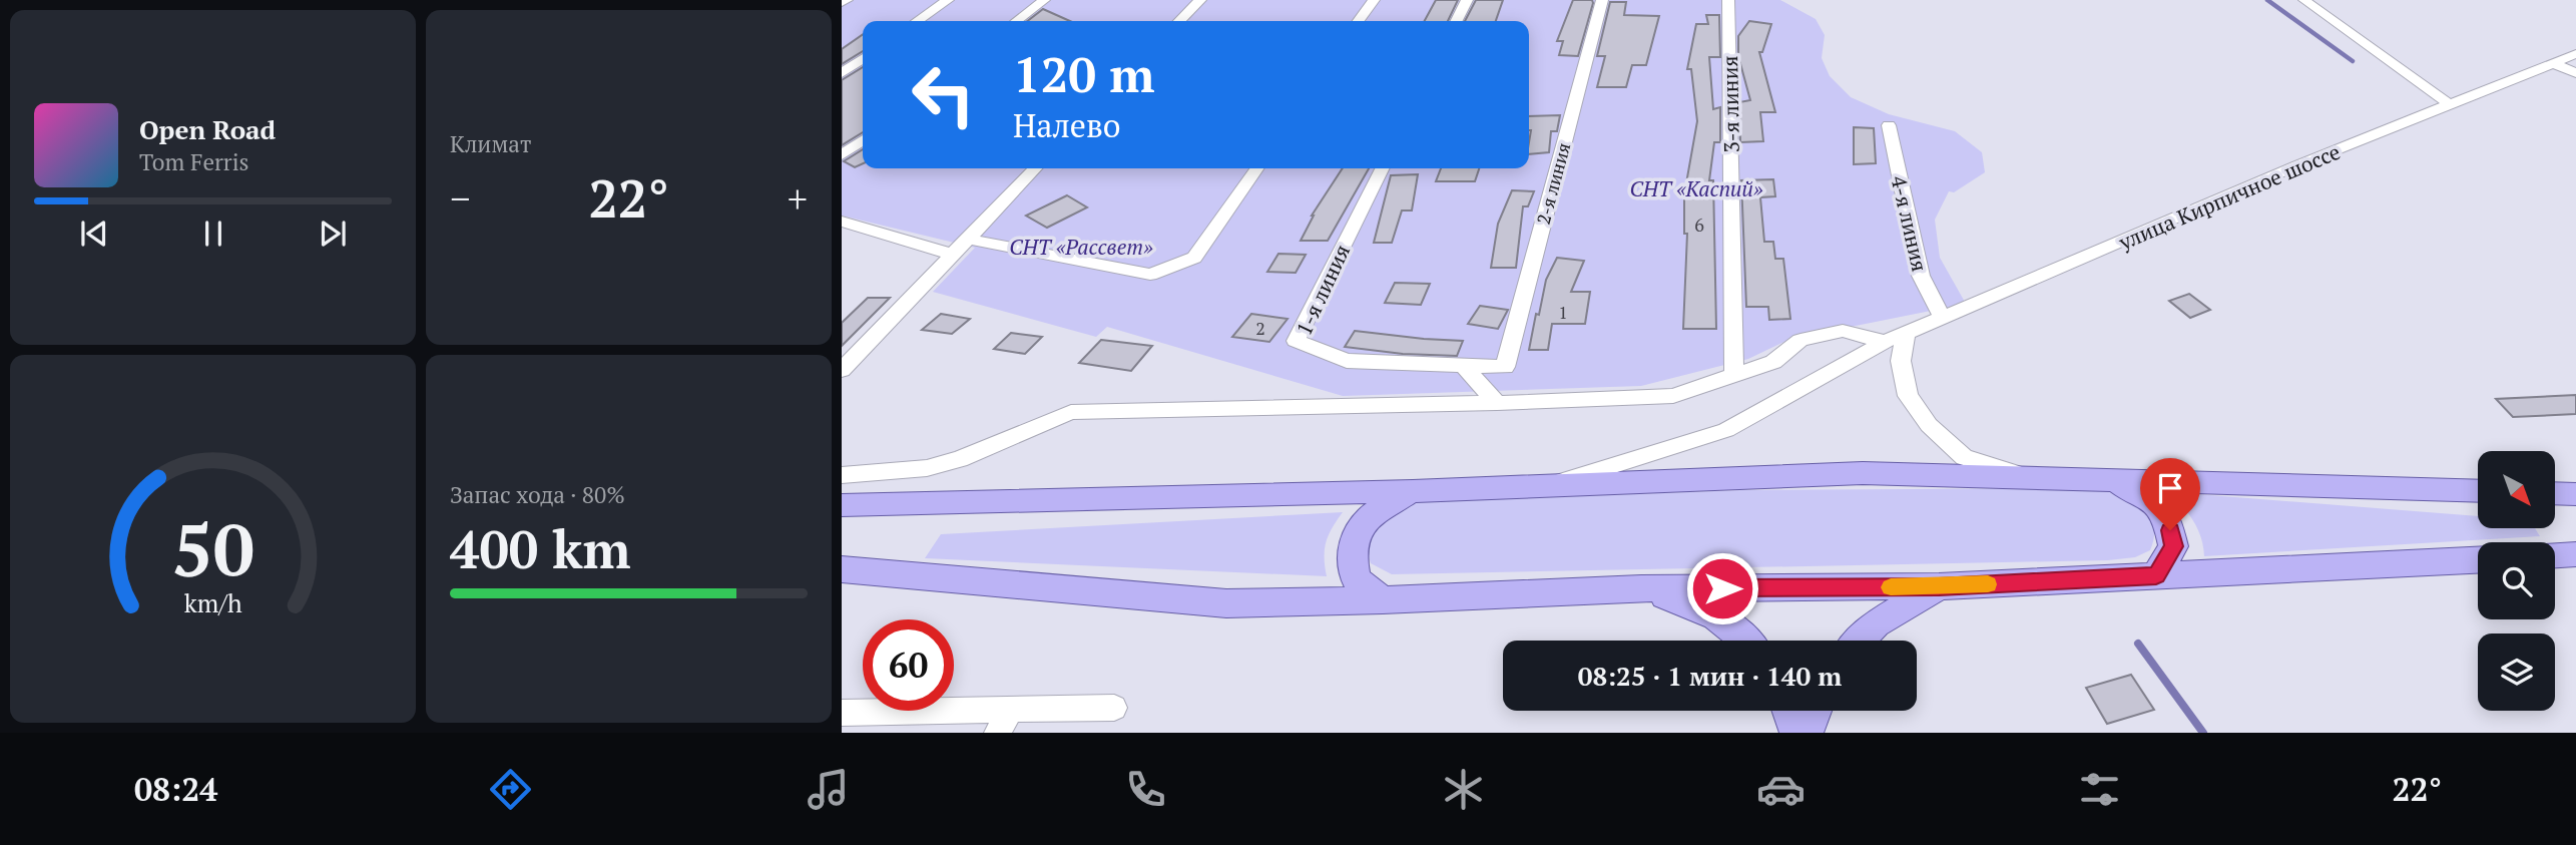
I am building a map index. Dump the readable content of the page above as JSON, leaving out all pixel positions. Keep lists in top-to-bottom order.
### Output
{
  "streets": {
    "street": [
      "3-я линия",
      "2-я линия",
      "улица Кирпичное шоссе",
      "4-я линия",
      "1-я линия"
    ]
  },
  "crossings": [
    ["2-я линия", "1-я линия"],
    ["улица Кирпичное шоссе", "4-я линия"]
  ],
  "parks": ["СНТ «Каспий»", "СНТ «Рассвет»"],
  "house_numbers": ["6", "1", "2"],
  "north": "bottom right",
  "page": {
    "tile": [
      "Климат",
      ["Запас хода · 80%", "400 km"]
    ],
    "turn": ["120 m", "Налево"],
    "song": ["Open Road", "Tom Ferris"],
    "heat": ["−", "22°", "+"],
    "limit": "60",
    "trip": "08:25 · 1 мин · 140 m",
    "tabs": ["08:24", "22°"],
    "gauge": ["50", "km/h"]
  }
}
